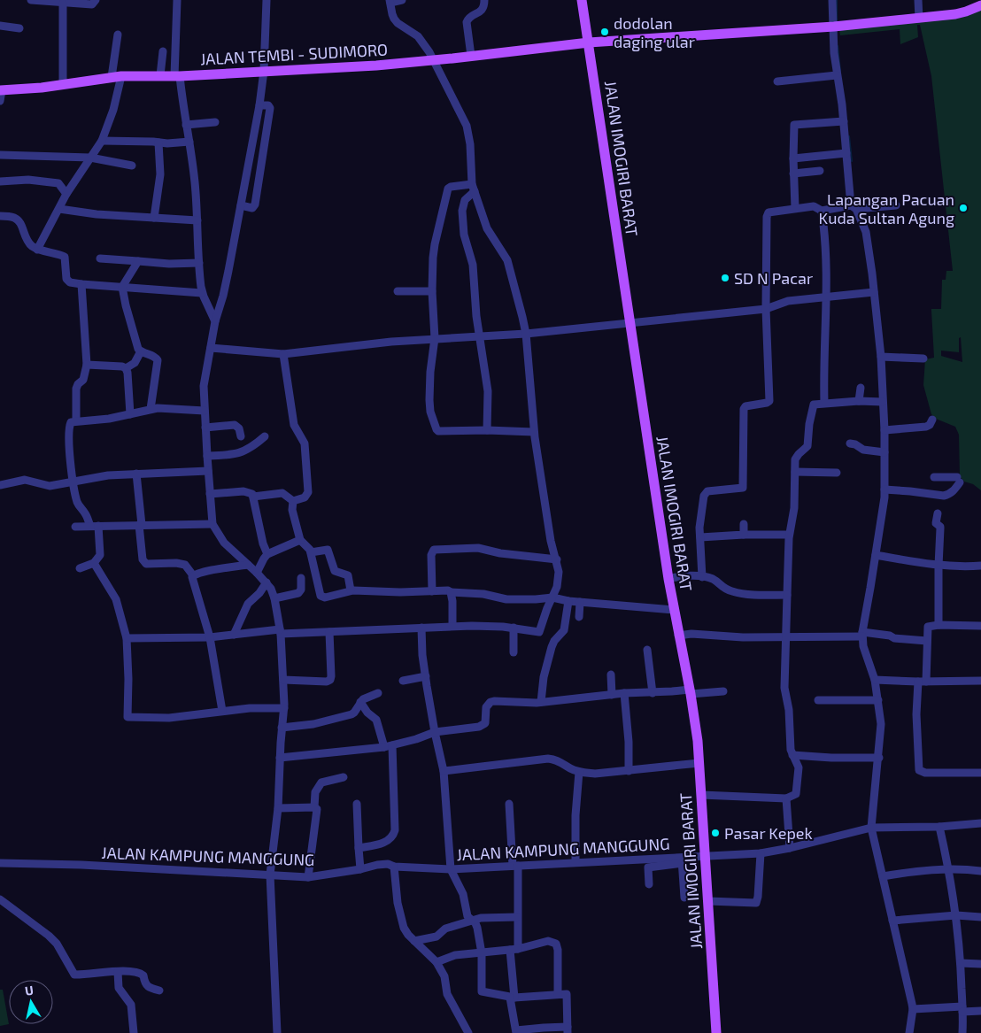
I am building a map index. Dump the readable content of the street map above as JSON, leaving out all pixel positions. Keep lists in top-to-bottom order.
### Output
{
  "streets": {
    "main road": ["JALAN TEMBI - SUDIMORO", "JALAN IMOGIRI BARAT"],
    "street": ["JALAN KAMPUNG MANGGUNG"]
  },
  "crossings": [
    ["JALAN TEMBI - SUDIMORO", "JALAN IMOGIRI BARAT"],
    ["JALAN IMOGIRI BARAT", "JALAN KAMPUNG MANGGUNG"]
  ],
  "places": [
    "dodolan daging ular",
    "Lapangan Pacuan Kuda Sultan Agung",
    "SD N Pacar",
    "Pasar Kepek"
  ],
  "north": "top"
}
